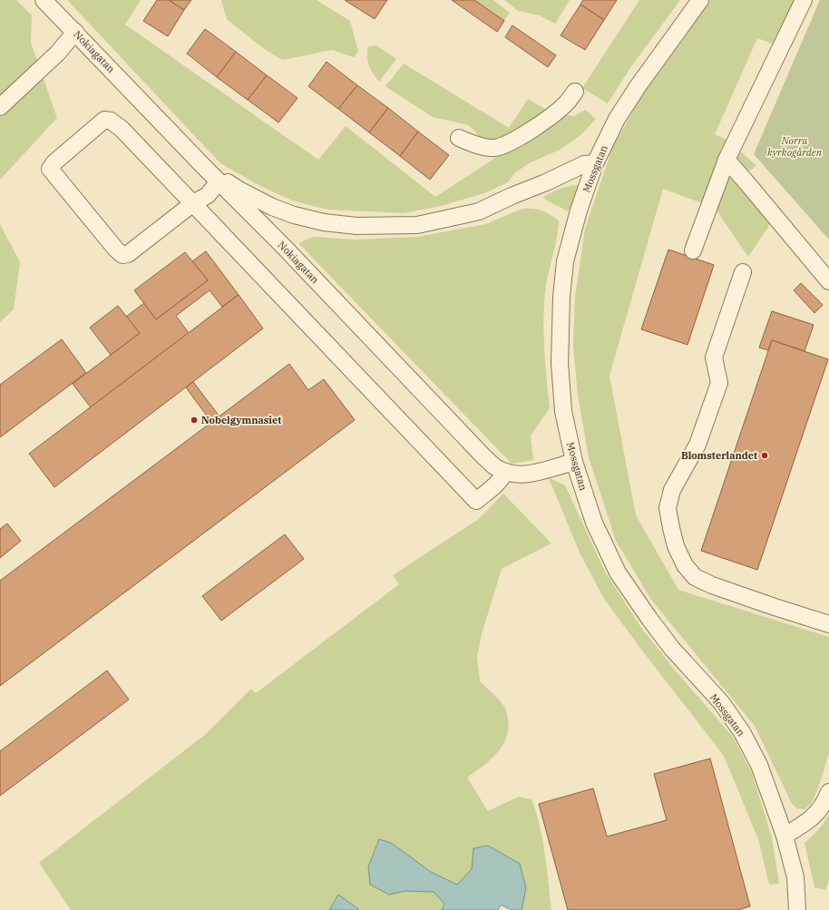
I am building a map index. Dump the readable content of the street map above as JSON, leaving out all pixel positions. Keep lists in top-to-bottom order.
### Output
{
  "streets": {
    "street": ["Nokiagatan", "Mossgatan"]
  },
  "crossings": [
    ["Nokiagatan", "Mossgatan"]
  ],
  "parks": ["Norra kyrkogården"],
  "places": ["Nobelgymnasiet", "Blomsterlandet"]
}
